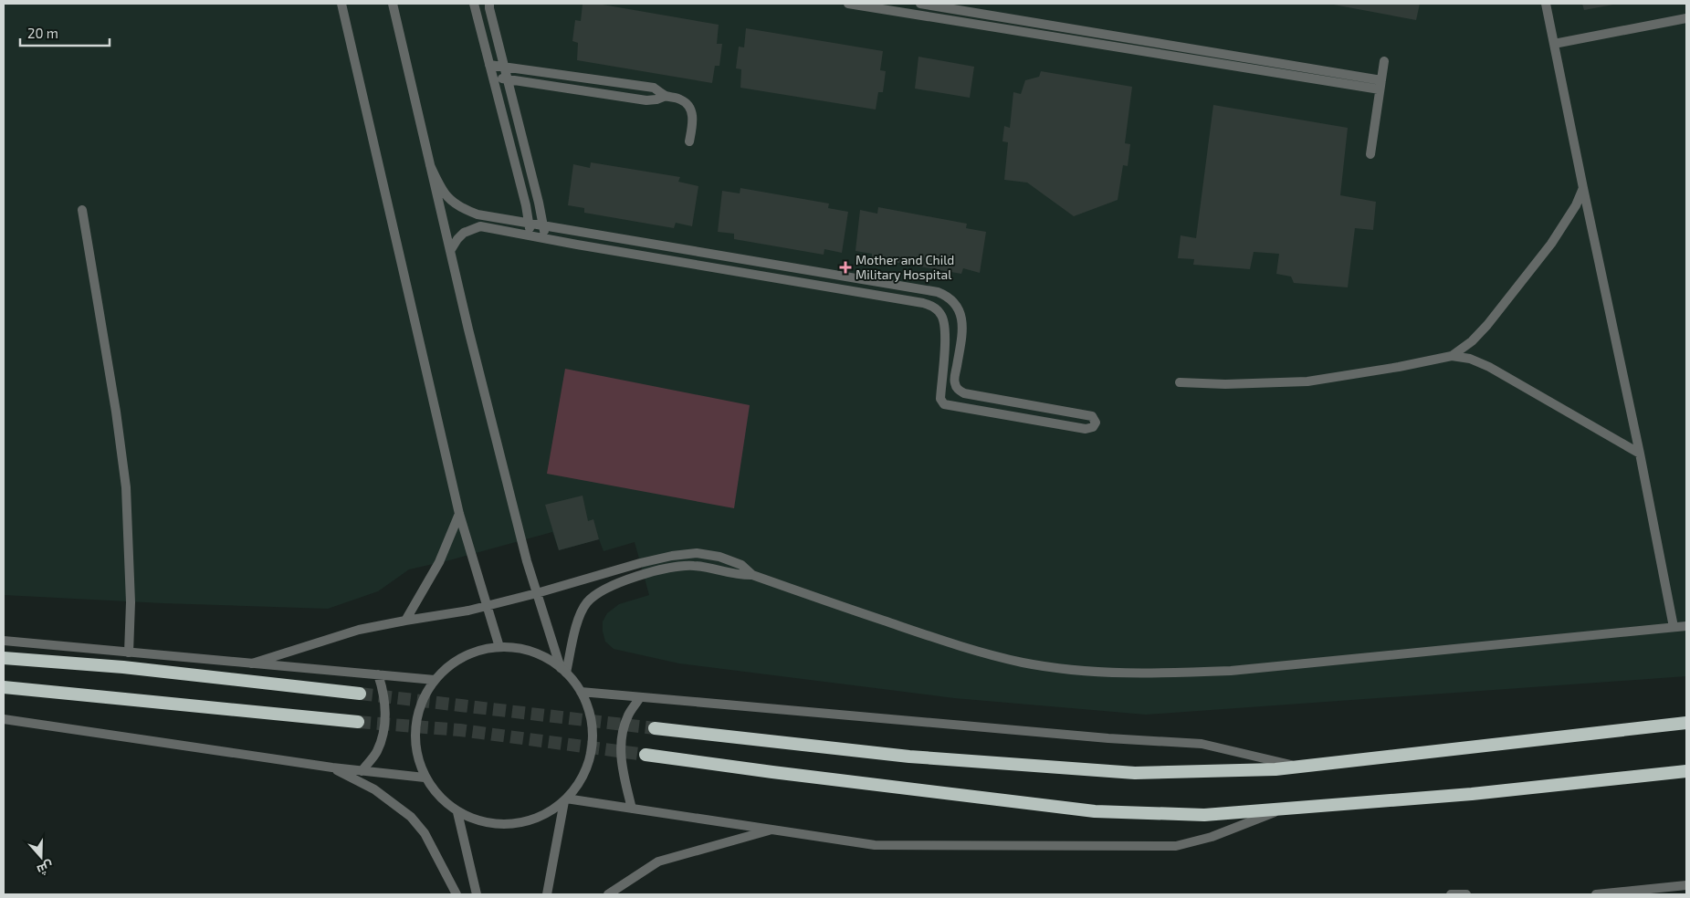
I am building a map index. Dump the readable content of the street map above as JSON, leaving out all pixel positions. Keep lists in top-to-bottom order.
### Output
{
  "places": {
    "health": ["Mother and Child Military Hospital"]
  },
  "scale_bar": "20 m",
  "north": "bottom"
}
